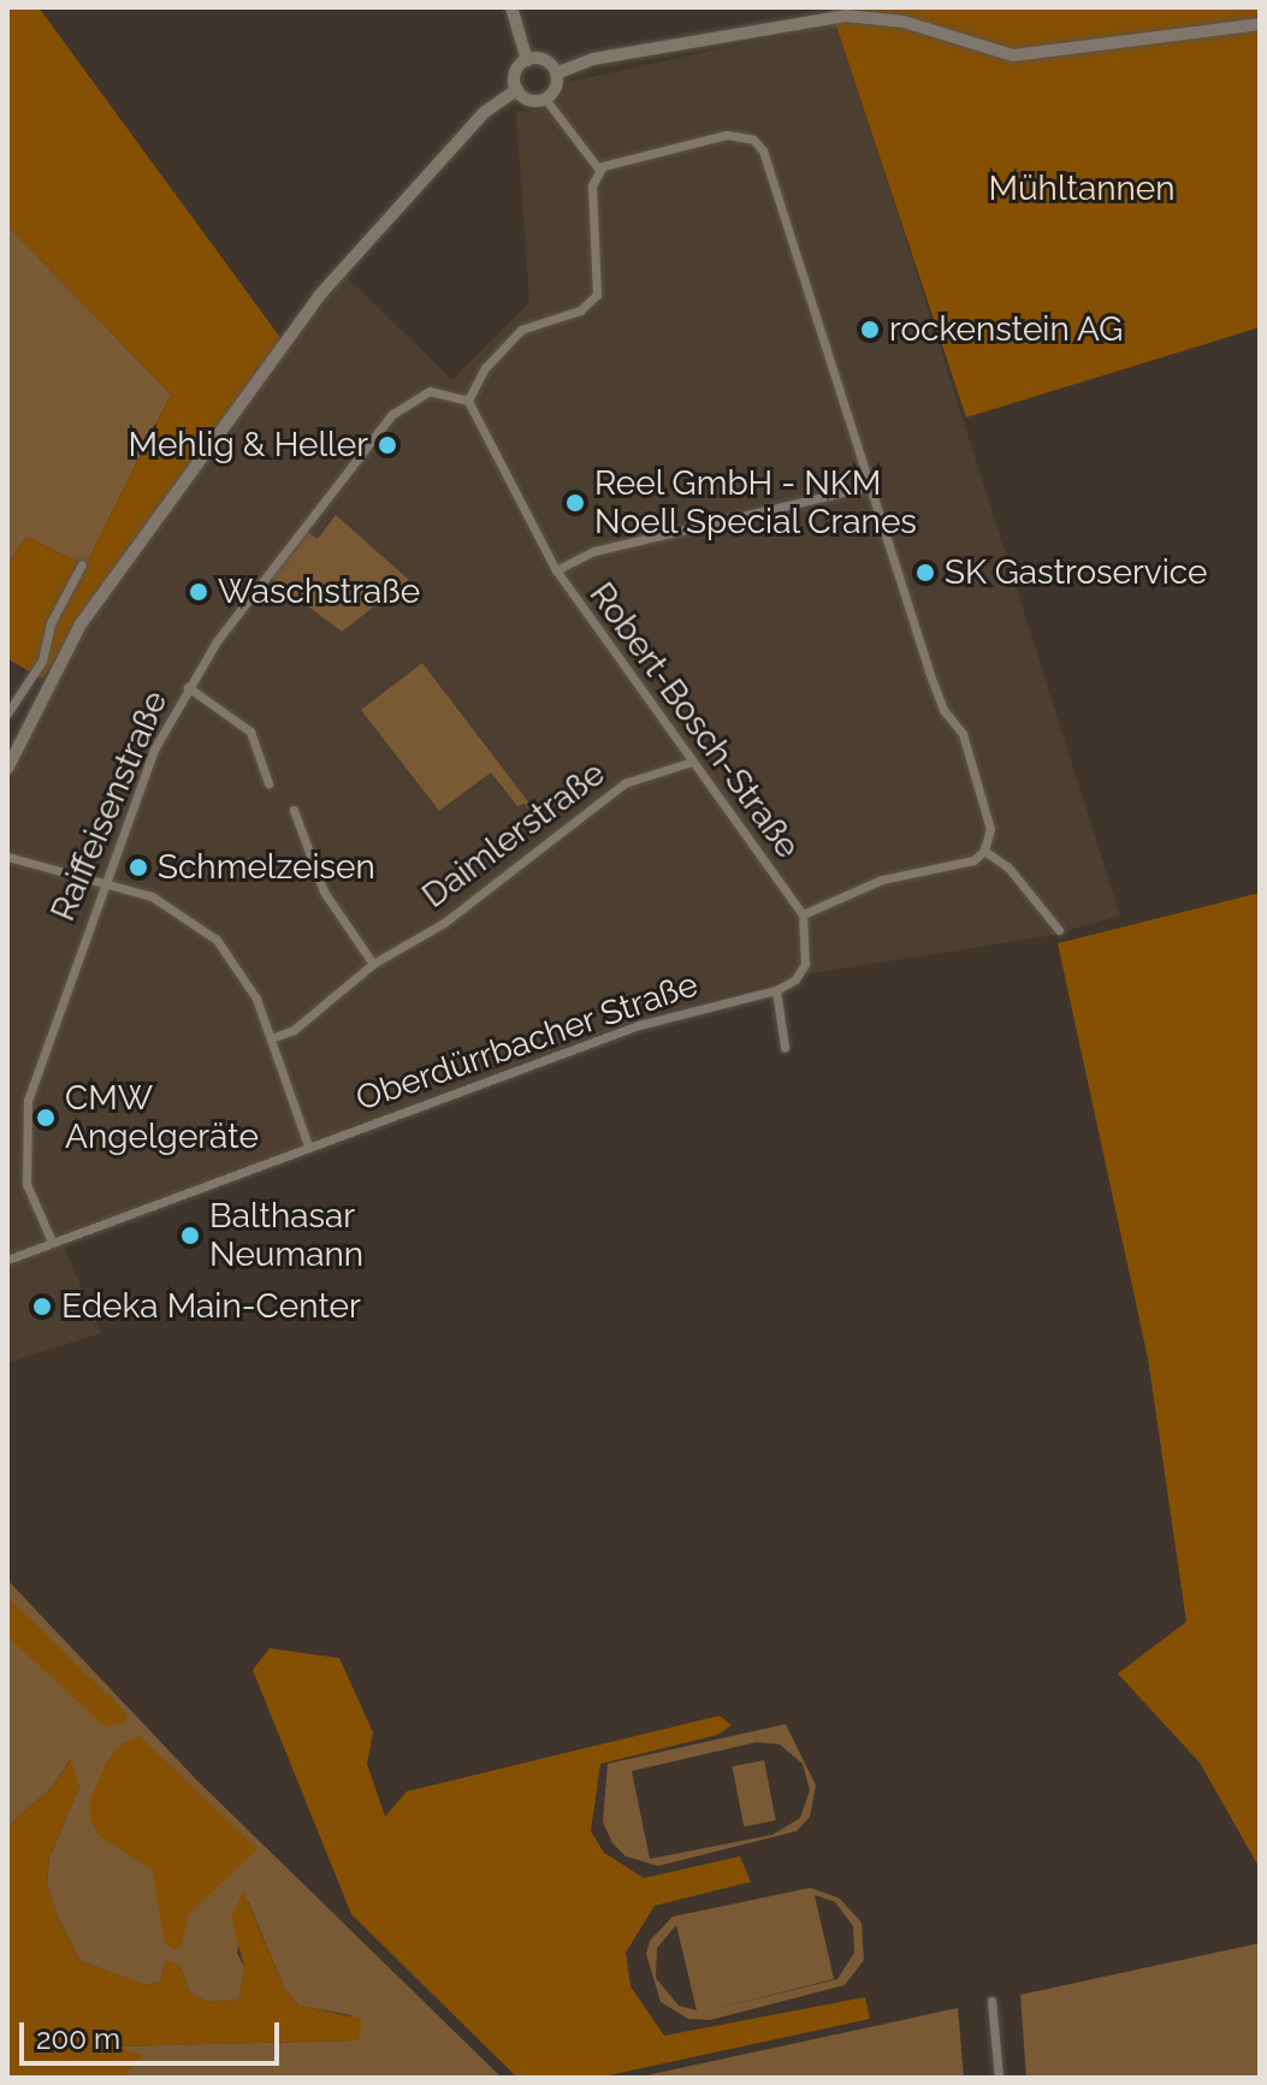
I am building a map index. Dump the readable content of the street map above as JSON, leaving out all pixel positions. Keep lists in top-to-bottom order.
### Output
{
  "streets": {
    "street": [
      "Robert-Bosch-Straße",
      "Raiffeisenstraße",
      "Daimlerstraße",
      "Oberdürrbacher Straße"
    ]
  },
  "crossings": [
    ["Robert-Bosch-Straße", "Raiffeisenstraße"],
    ["Robert-Bosch-Straße", "Daimlerstraße"],
    ["Raiffeisenstraße", "Oberdürrbacher Straße"]
  ],
  "parks": ["Mühltannen"],
  "places": [
    "rockenstein AG",
    "Mehlig & Heller",
    "Reel GmbH - NKM Noell Special Cranes",
    "SK Gastroservice",
    "Waschstraße",
    "Schmelzeisen",
    "CMW Angelgeräte",
    "Balthasar Neumann",
    "Edeka Main-Center"
  ],
  "scale_bar": "200 m"
}
